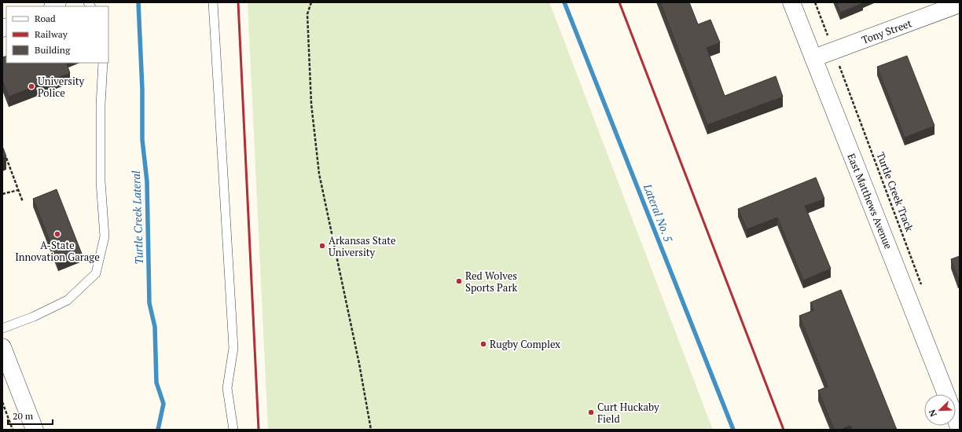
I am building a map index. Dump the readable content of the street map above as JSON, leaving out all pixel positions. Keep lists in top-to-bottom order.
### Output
{
  "streets": {
    "street": ["Tony Street", "East Matthews Avenue"],
    "path": ["Turtle Creek Track"]
  },
  "crossings": [
    ["Tony Street", "Turtle Creek Track"],
    ["Tony Street", "East Matthews Avenue"]
  ],
  "water": ["Lateral No. 5", "Turtle Creek Lateral"],
  "places": [
    "University Police",
    "A-State Innovation Garage",
    "Arkansas State University",
    "Red Wolves Sports Park",
    "Rugby Complex",
    "Curt Huckaby Field"
  ],
  "legend": ["Road", "Railway", "Building"],
  "scale_bar": "20 m",
  "north": "bottom left"
}
